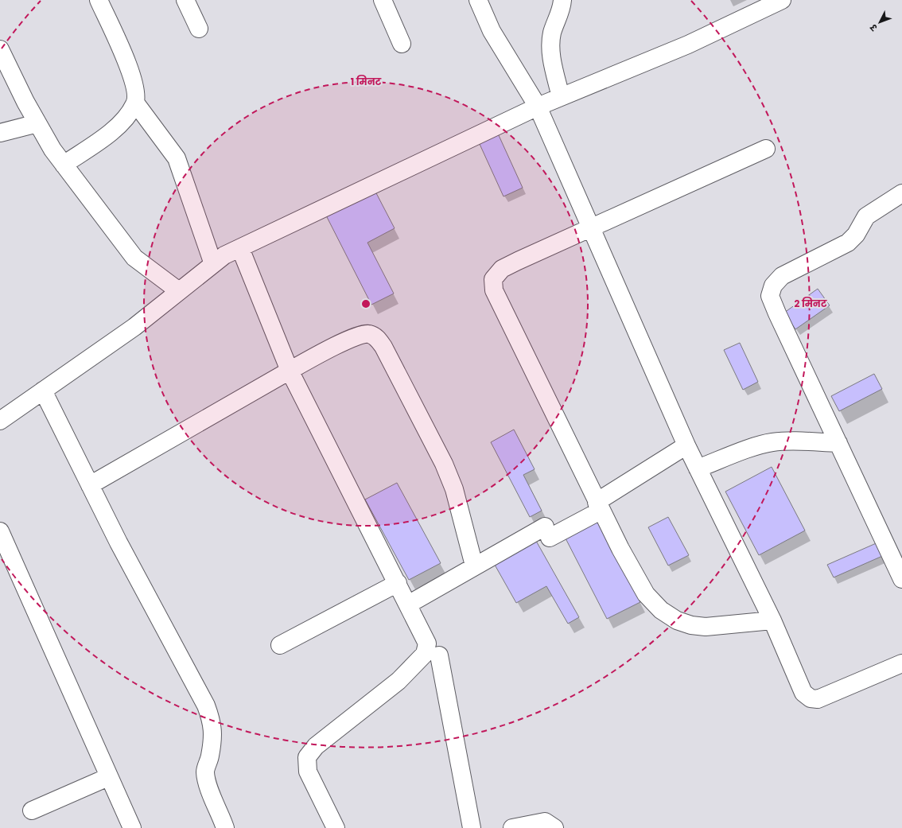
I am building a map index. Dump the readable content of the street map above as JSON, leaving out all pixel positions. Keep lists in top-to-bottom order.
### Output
{
  "north": "bottom left",
  "rings": ["1 मिनट", "2 मिनट"]
}
